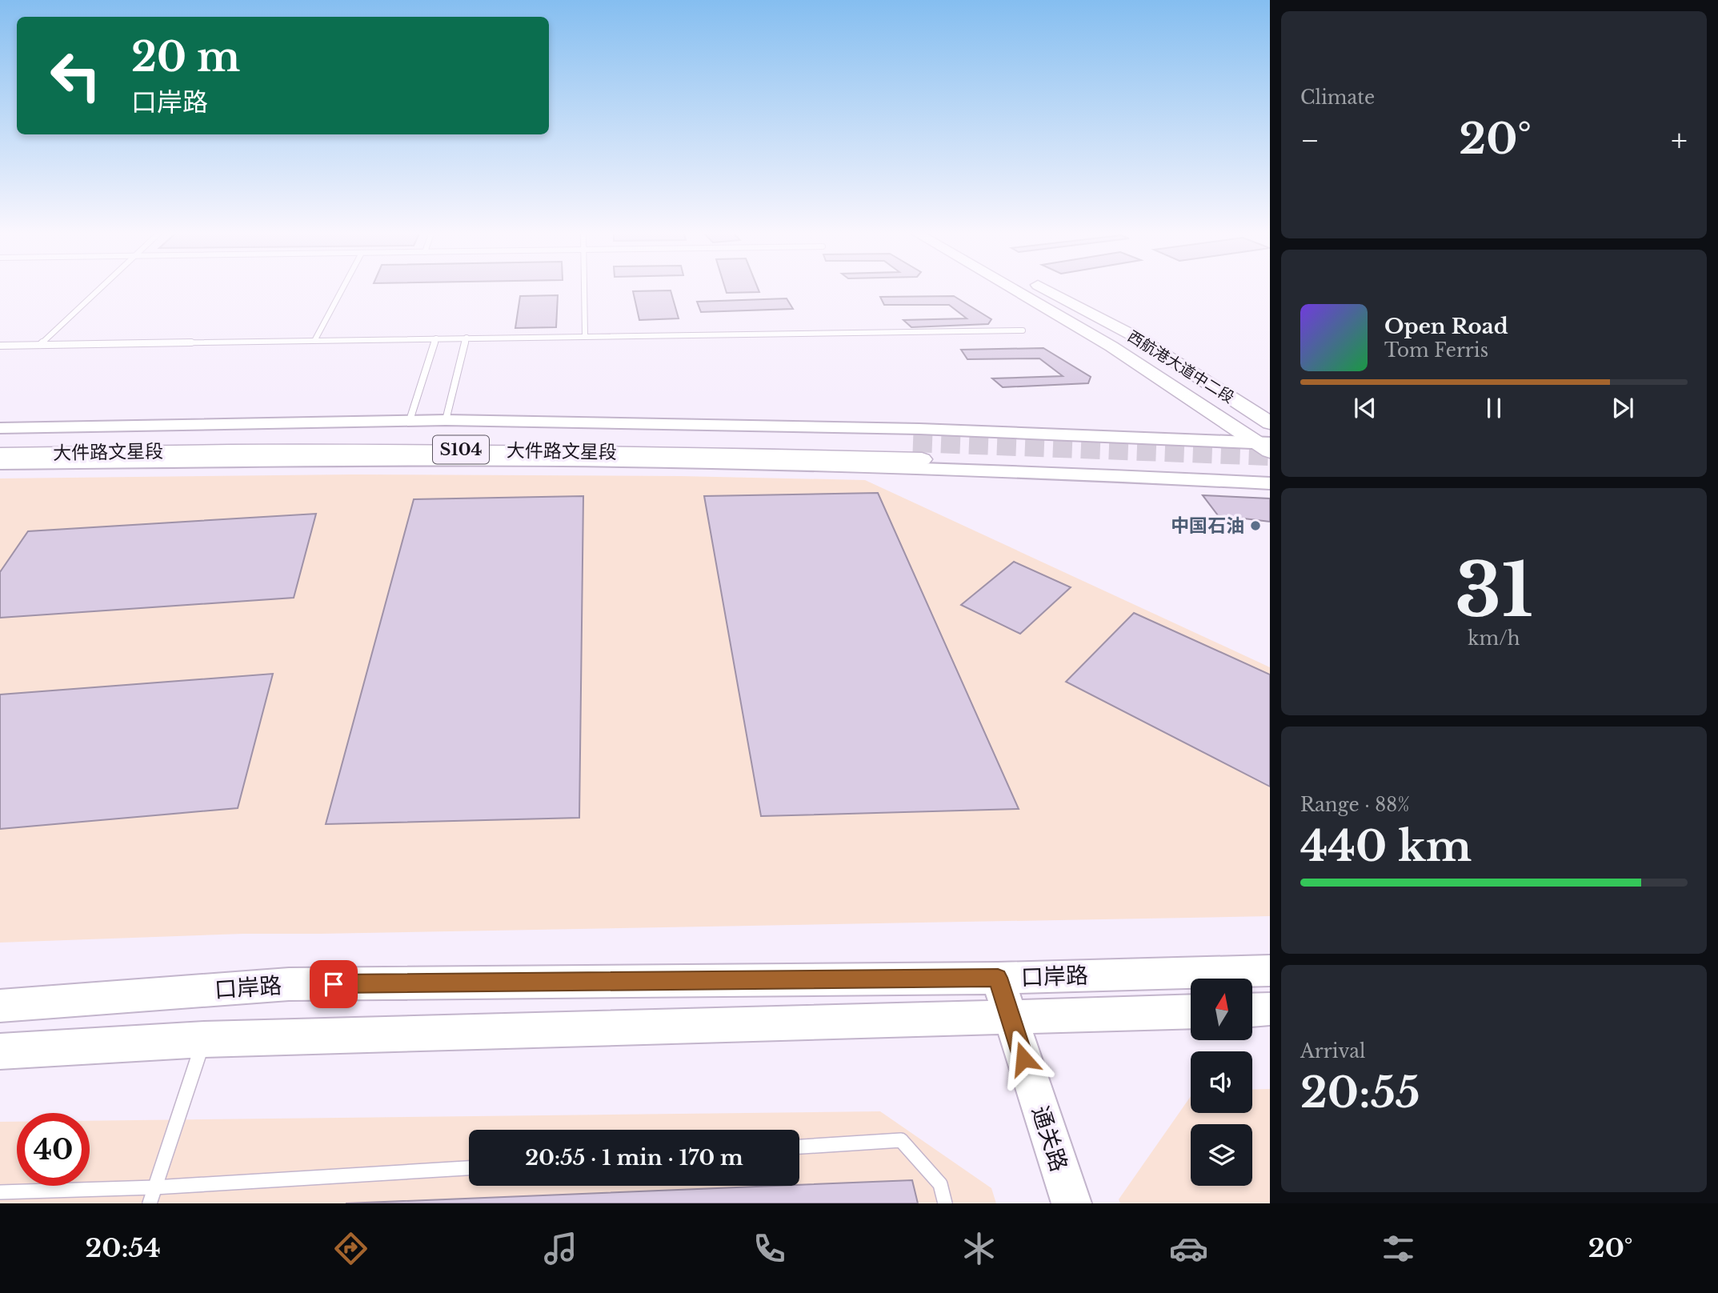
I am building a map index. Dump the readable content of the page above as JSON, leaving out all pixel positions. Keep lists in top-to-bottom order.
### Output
{
  "streets": {
    "main road": ["西航港大道中二段", "S104", "大件路文星段"],
    "street": ["口岸路", "通关路"]
  },
  "crossings": [
    ["口岸路", "通关路"]
  ],
  "places": ["中国石油"],
  "north": "top",
  "page": {
    "tile": [
      "Climate",
      ["31", "km/h"],
      ["Range · 88%", "440 km"],
      ["Arrival", "20:55"]
    ],
    "turn": ["20 m", "口岸路"],
    "heat": ["−", "20°", "+"],
    "song": ["Open Road", "Tom Ferris"],
    "limit": "40",
    "trip": "20:55 · 1 min · 170 m",
    "tabs": ["20:54", "20°"]
  }
}
